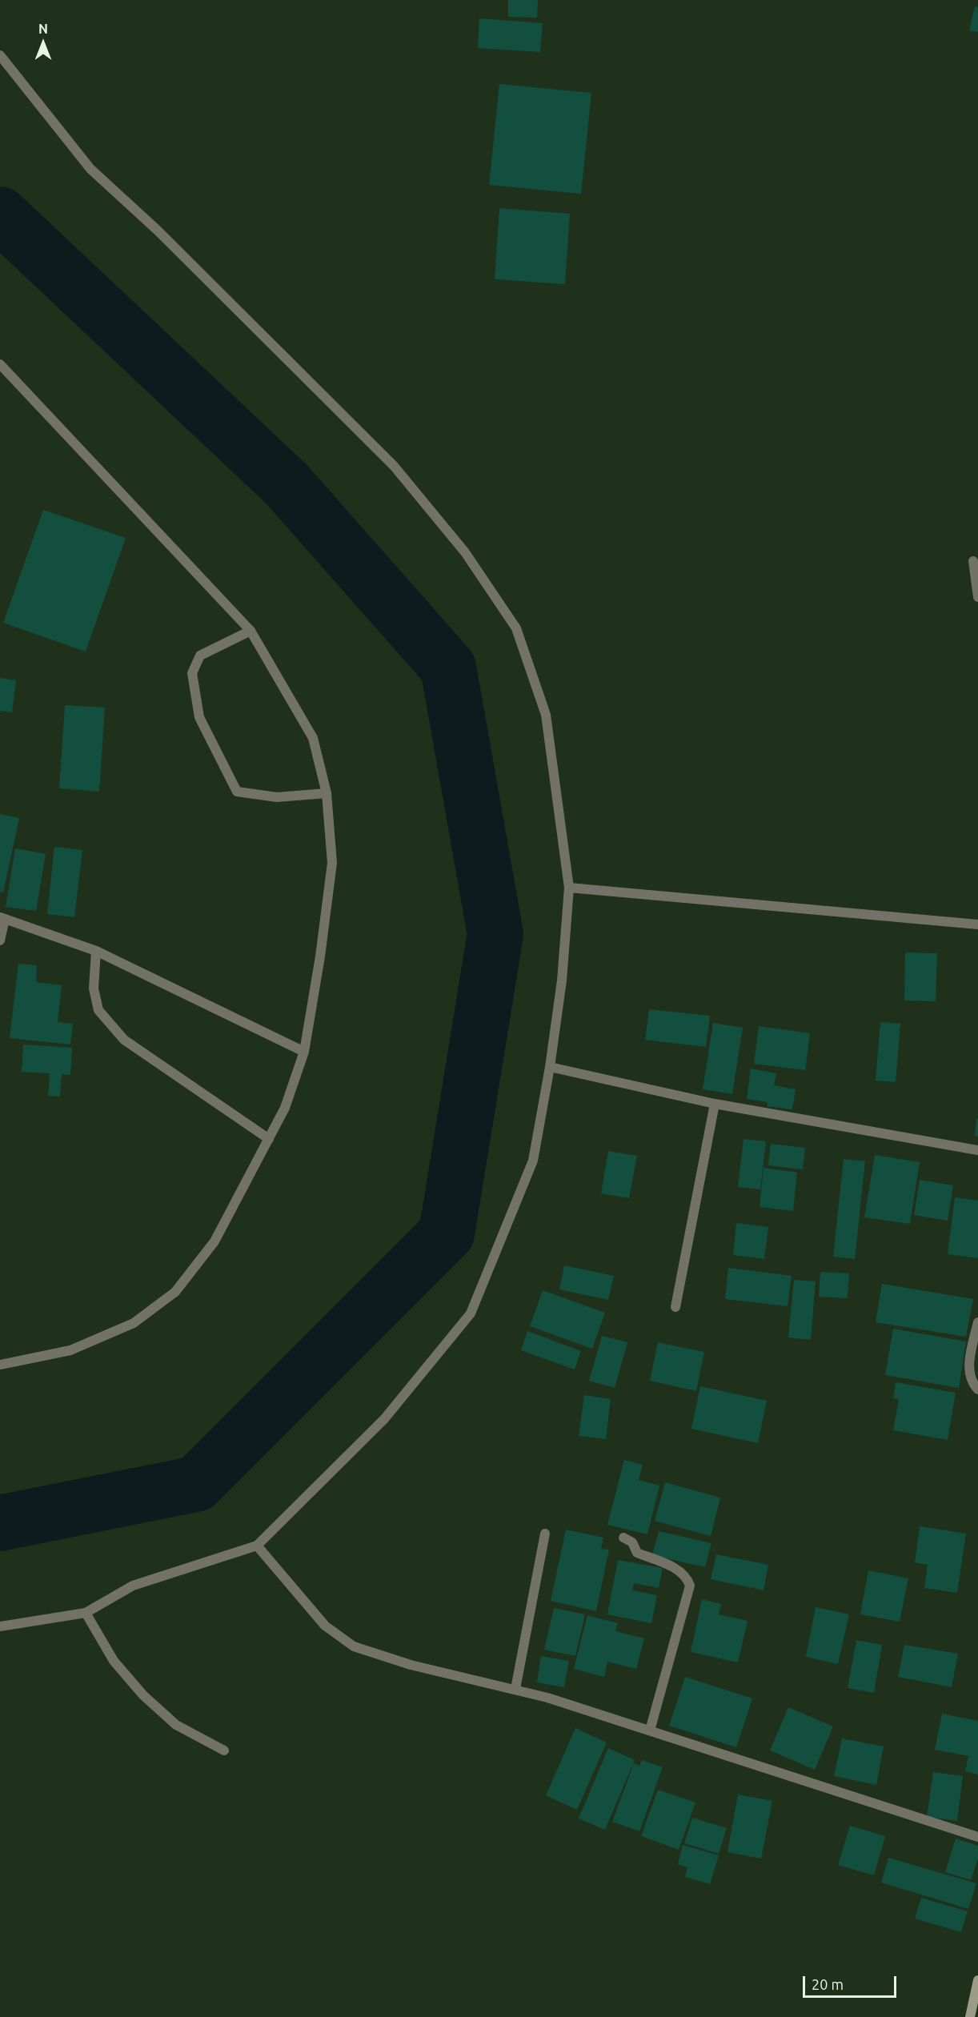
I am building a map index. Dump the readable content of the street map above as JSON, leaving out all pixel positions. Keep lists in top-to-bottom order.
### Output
{
  "scale_bar": "20 m",
  "north": "top"
}
